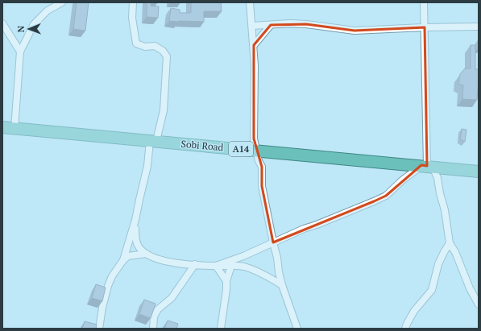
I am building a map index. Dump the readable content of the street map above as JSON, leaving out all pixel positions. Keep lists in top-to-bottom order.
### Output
{
  "streets": {
    "highway": ["Sobi Road", "A14"]
  },
  "north": "left"
}
